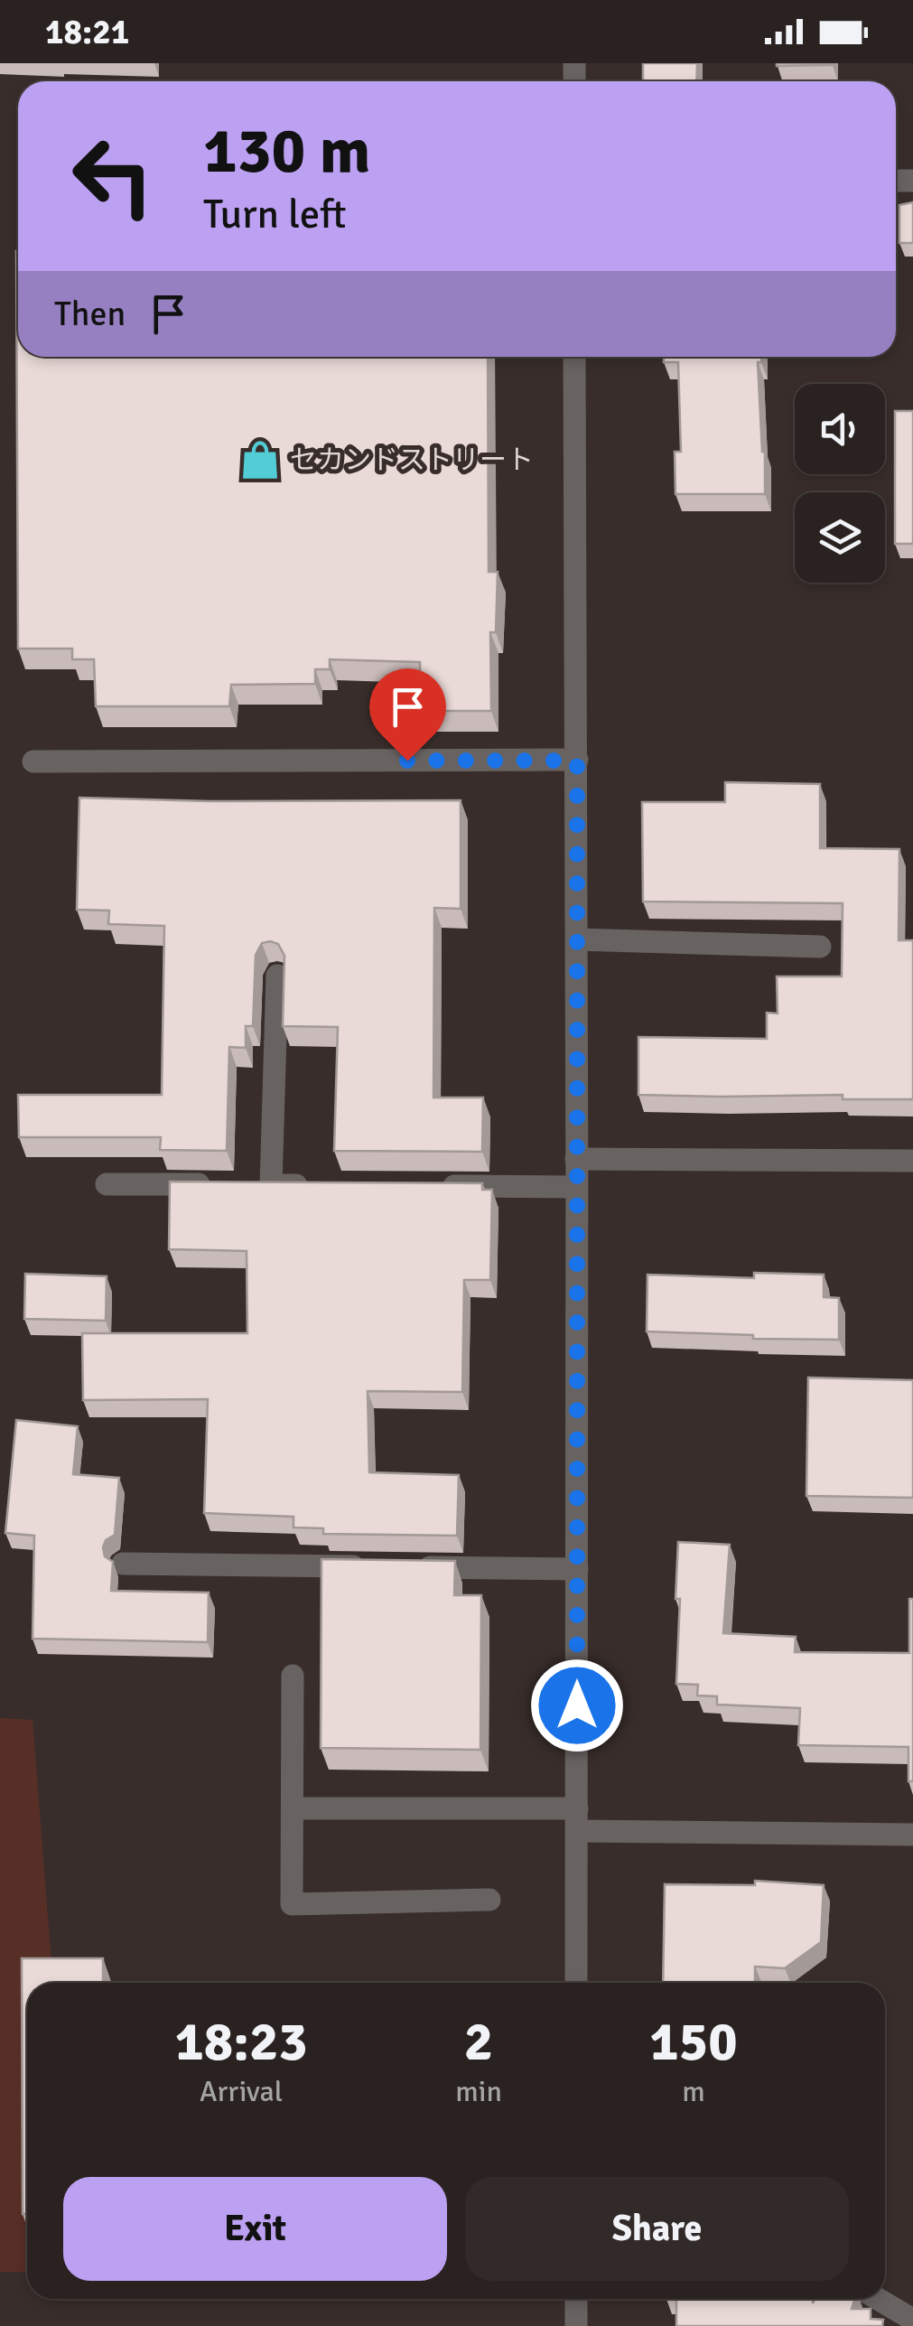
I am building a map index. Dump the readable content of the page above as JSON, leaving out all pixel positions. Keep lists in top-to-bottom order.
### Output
{
  "places": {
    "shop": ["セカンドストリート"]
  },
  "page": {
    "status": "18:21",
    "turn": ["130 m", "Turn left"],
    "then": "Then",
    "eta": [
      "18:23",
      "Arrival",
      "2",
      "min",
      "150",
      "m"
    ],
    "buttons": ["Exit", "Share"]
  }
}
